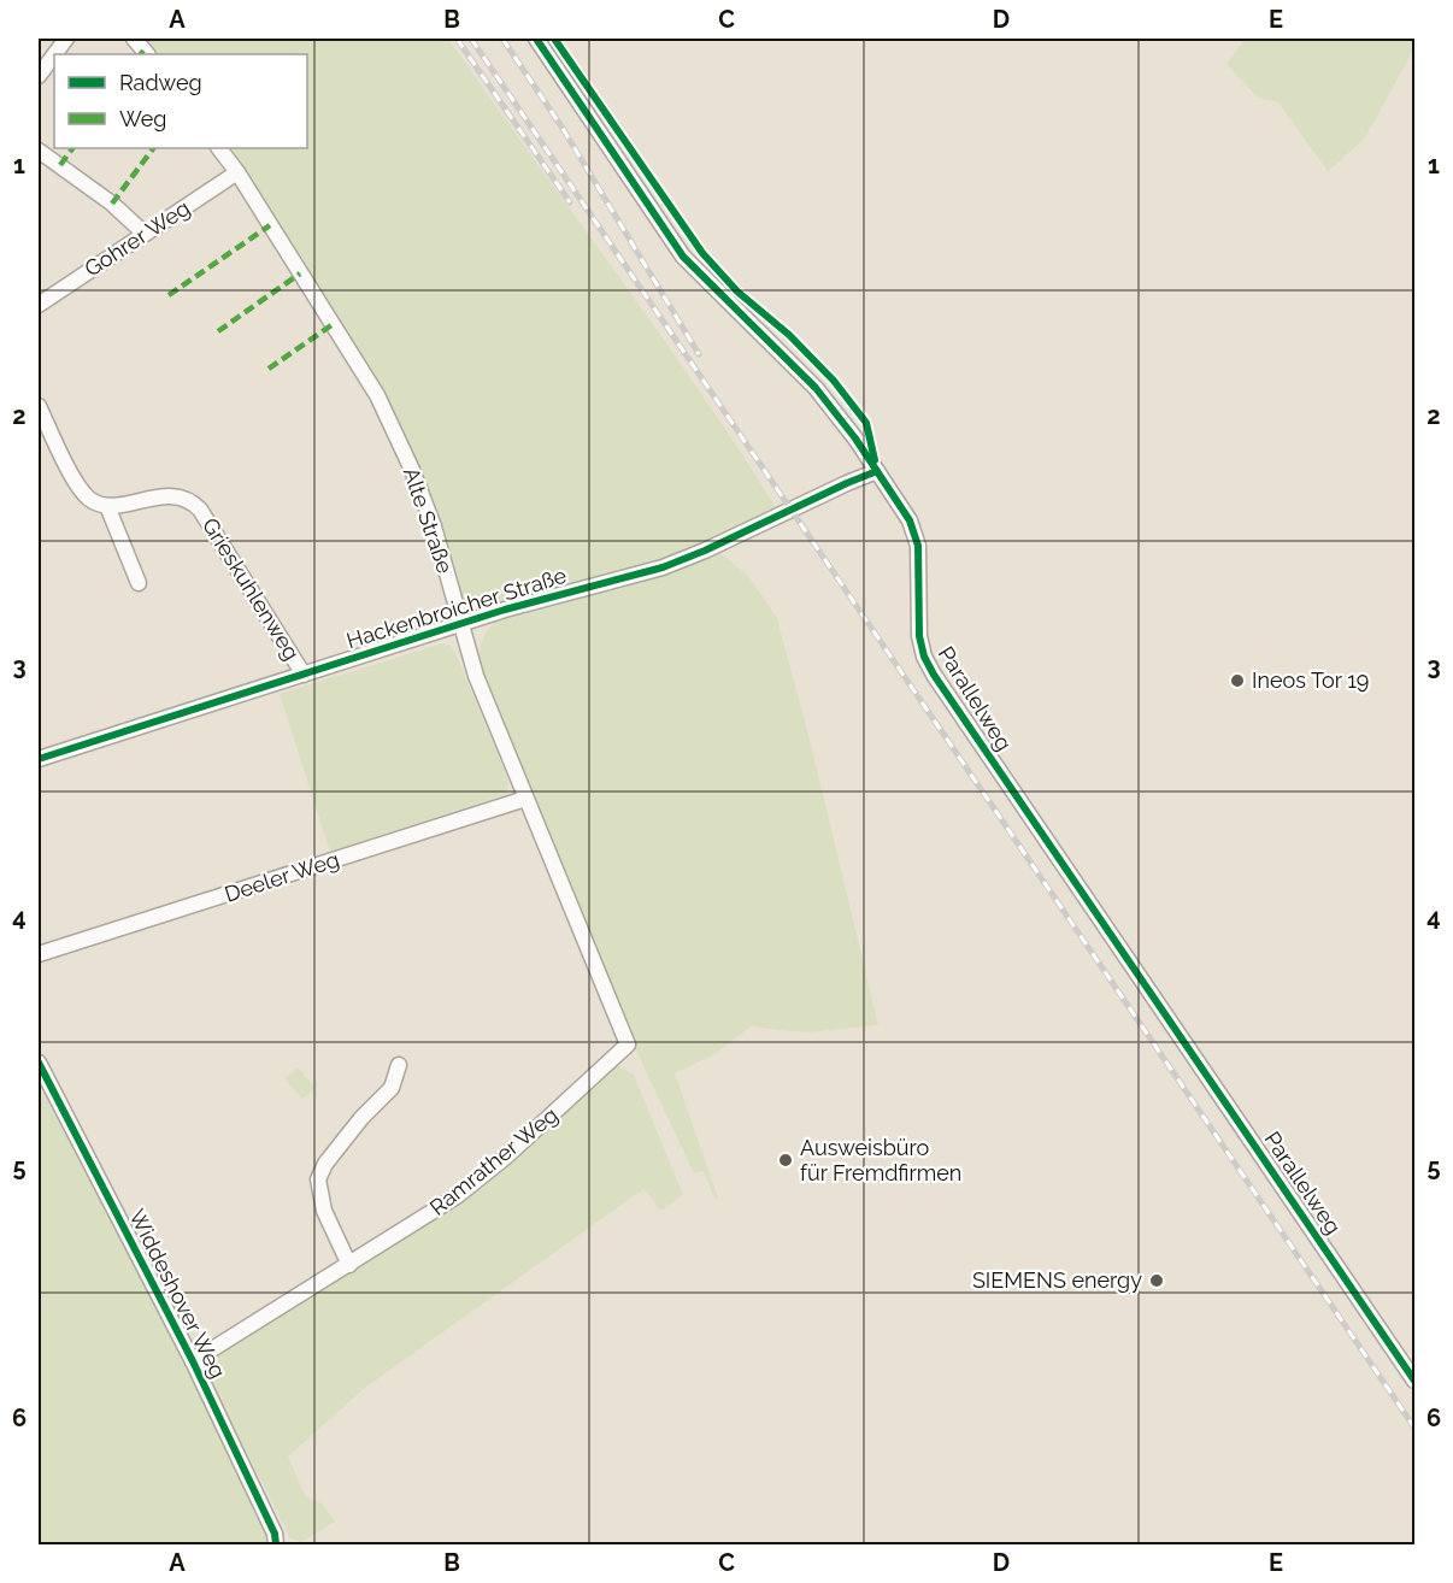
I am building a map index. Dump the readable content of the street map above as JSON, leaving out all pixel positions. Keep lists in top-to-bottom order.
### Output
{
  "streets": {
    "street": [
      "Gohrer Weg",
      "Alte Straße",
      "Grieskuhlenweg",
      "Hackenbroicher Straße",
      "Parallelweg",
      "Deeler Weg",
      "Ramrather Weg",
      "Widdeshover Weg"
    ]
  },
  "crossings": [
    ["Gohrer Weg", "Alte Straße"],
    ["Alte Straße", "Hackenbroicher Straße"],
    ["Alte Straße", "Deeler Weg"],
    ["Alte Straße", "Ramrather Weg"],
    ["Grieskuhlenweg", "Hackenbroicher Straße"],
    ["Hackenbroicher Straße", "Parallelweg"],
    ["Ramrather Weg", "Widdeshover Weg"]
  ],
  "places": ["Ineos Tor 19", "Ausweisbüro für Fremdfirmen", "SIEMENS energy"],
  "legend": ["Radweg", "Weg"],
  "grid": {
    "columns": [
      "A",
      "B",
      "C",
      "D",
      "E"
    ],
    "rows": [
      "1",
      "2",
      "3",
      "4",
      "5",
      "6"
    ]
  }
}
